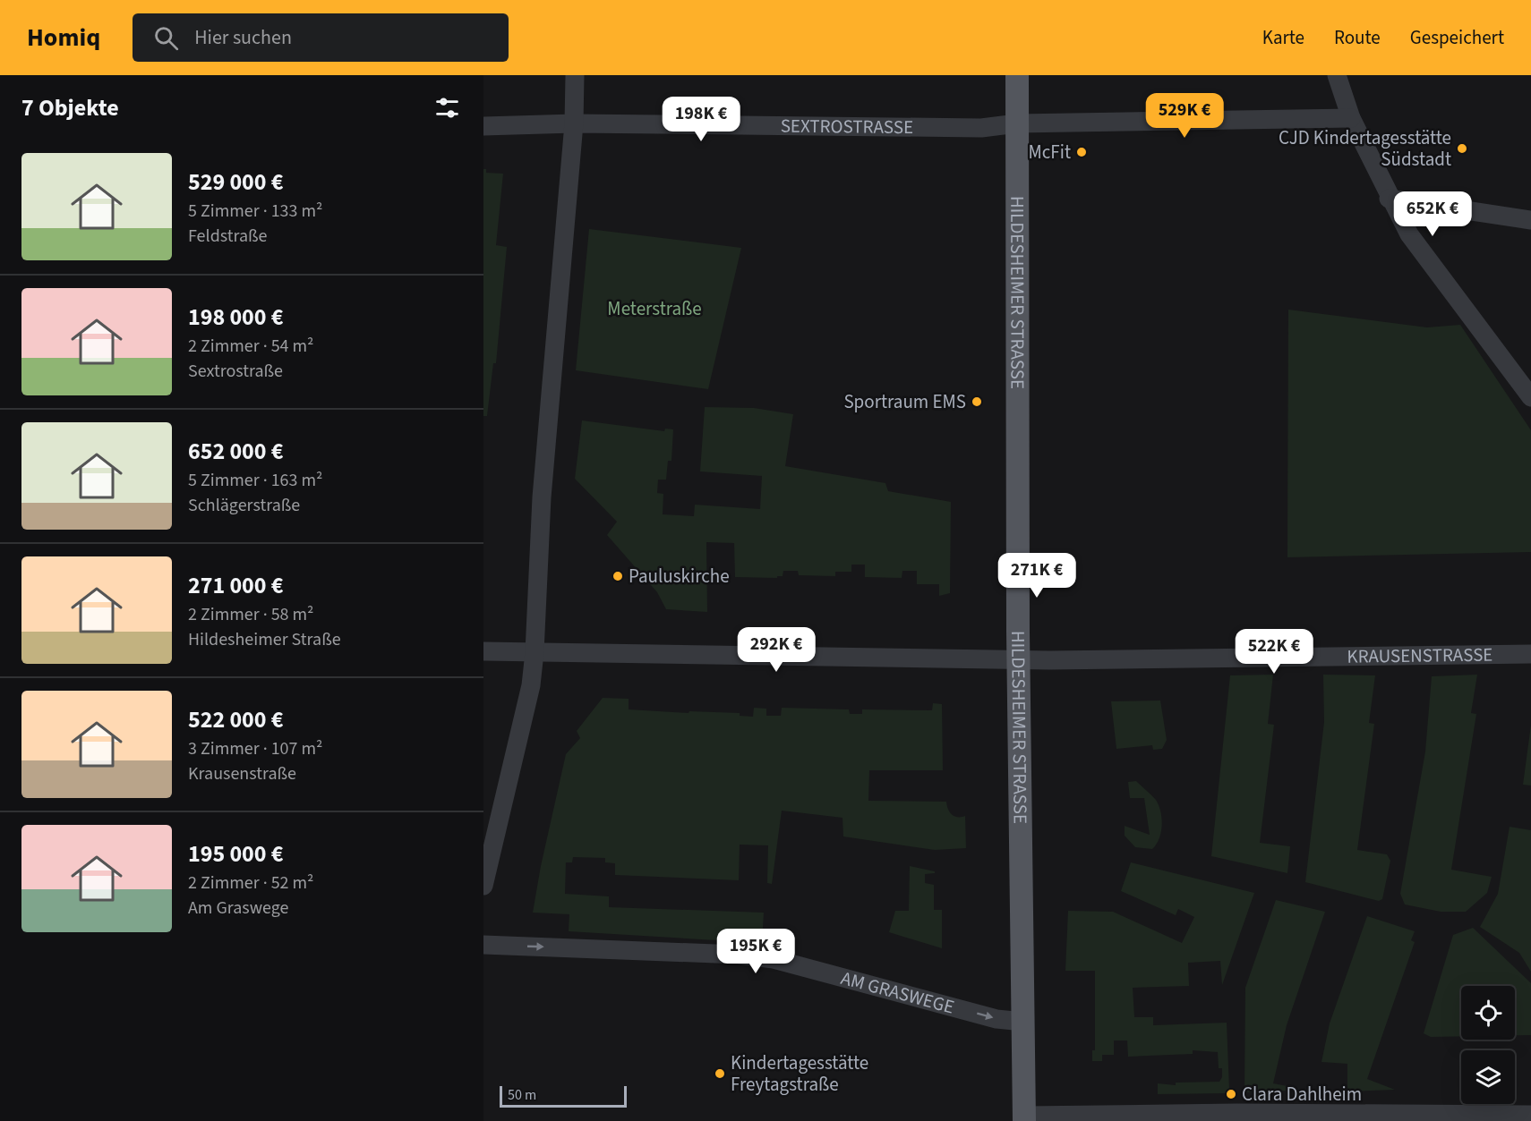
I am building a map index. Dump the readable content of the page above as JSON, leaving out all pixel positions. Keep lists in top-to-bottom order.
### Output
{
  "streets": {
    "main road": ["HILDESHEIMER STRASSE"],
    "street": ["SEXTROSTRASSE", "KRAUSENSTRASSE", "AM GRASWEGE"]
  },
  "crossings": [
    ["SEXTROSTRASSE", "HILDESHEIMER STRASSE"],
    ["HILDESHEIMER STRASSE", "KRAUSENSTRASSE"],
    ["HILDESHEIMER STRASSE", "AM GRASWEGE"]
  ],
  "one_way": ["AM GRASWEGE"],
  "parks": ["Meterstraße"],
  "places": [
    "CJD Kindertagesstätte Südstadt",
    "McFit",
    "Sportraum EMS",
    "Pauluskirche",
    "Kindertagesstätte Freytagstraße",
    "Clara Dahlheim"
  ],
  "scale_bar": "50 m",
  "page": {
    "header": "Homiq",
    "search": "Hier suchen",
    "nav": ["Karte", "Route", "Gespeichert"],
    "heading": "7 Objekte",
    "price": [
      "529K €",
      "198K €",
      "652K €",
      "271K €",
      "292K €",
      "522K €",
      "195K €"
    ],
    "list": [
      {
        "name": "529 000 €",
        "note": "5 Zimmer · 133 m² · Feldstraße"
      },
      {
        "name": "198 000 €",
        "note": "2 Zimmer · 54 m² · Sextrostraße"
      },
      {
        "name": "652 000 €",
        "note": "5 Zimmer · 163 m² · Schlägerstraße"
      },
      {
        "name": "271 000 €",
        "note": "2 Zimmer · 58 m² · Hildesheimer Straße"
      },
      {
        "name": "522 000 €",
        "note": "3 Zimmer · 107 m² · Krausenstraße"
      },
      {
        "name": "195 000 €",
        "note": "2 Zimmer · 52 m² · Am Graswege"
      }
    ],
    "scale": "50 m"
  }
}
